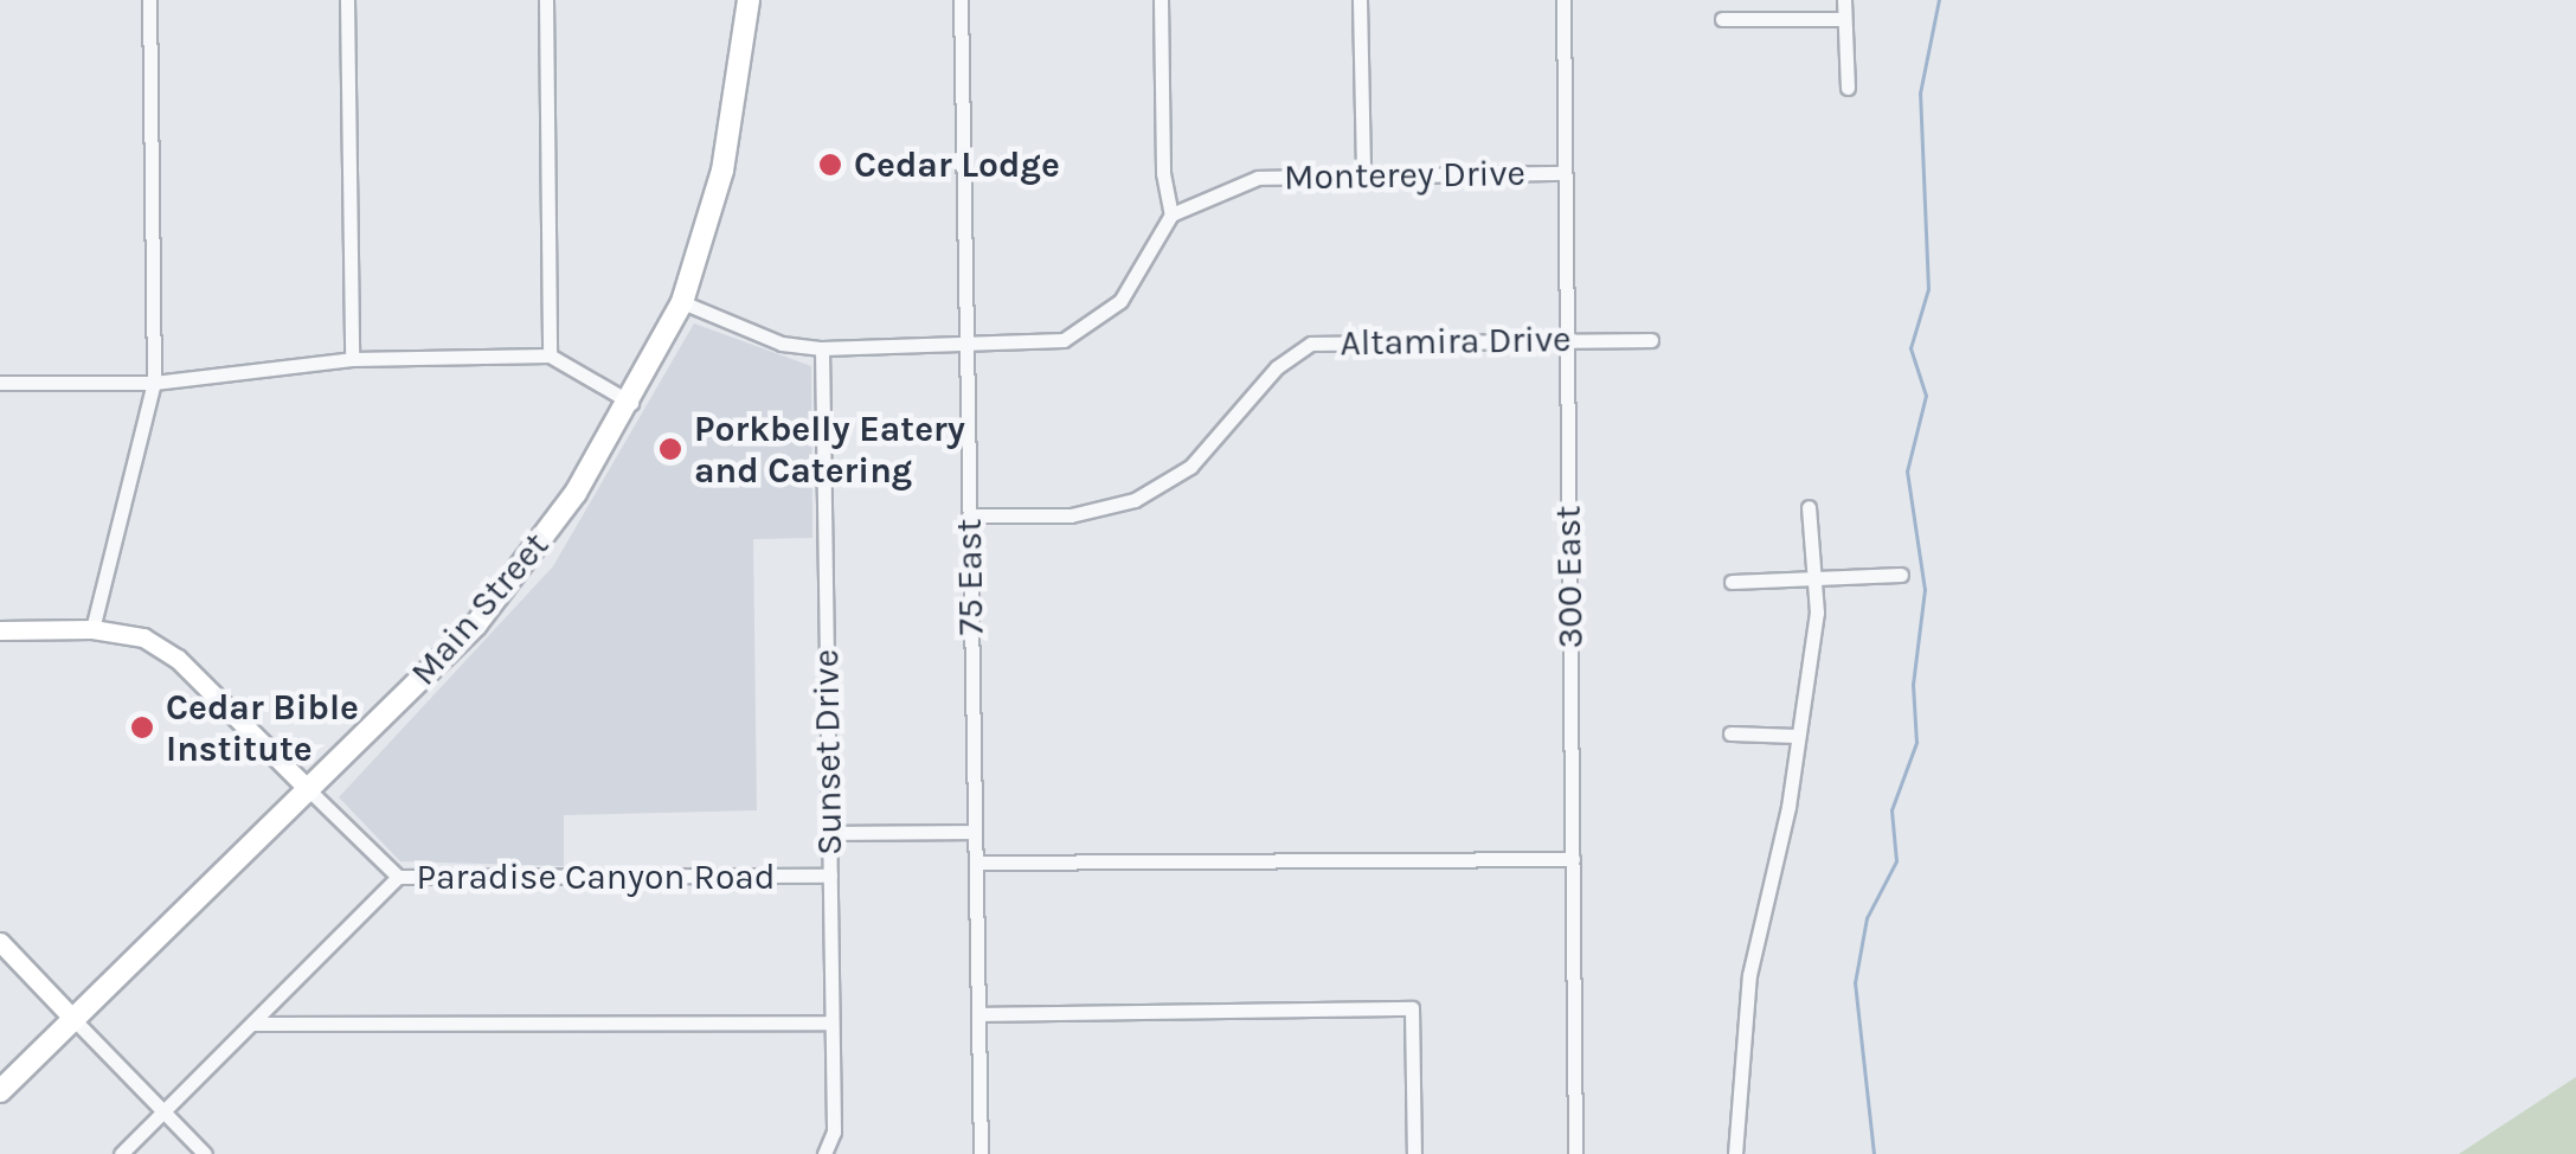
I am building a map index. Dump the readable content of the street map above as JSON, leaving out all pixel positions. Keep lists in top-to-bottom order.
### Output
{
  "streets": {
    "main road": ["Main Street"],
    "street": [
      "Monterey Drive",
      "Altamira Drive",
      "75 East",
      "300 East",
      "Sunset Drive",
      "Paradise Canyon Road"
    ]
  },
  "crossings": [
    ["Monterey Drive", "300 East"],
    ["Altamira Drive", "75 East"],
    ["Altamira Drive", "300 East"],
    ["Sunset Drive", "Paradise Canyon Road"]
  ],
  "places": ["Cedar Lodge", "Porkbelly Eatery and Catering", "Cedar Bible Institute"]
}
